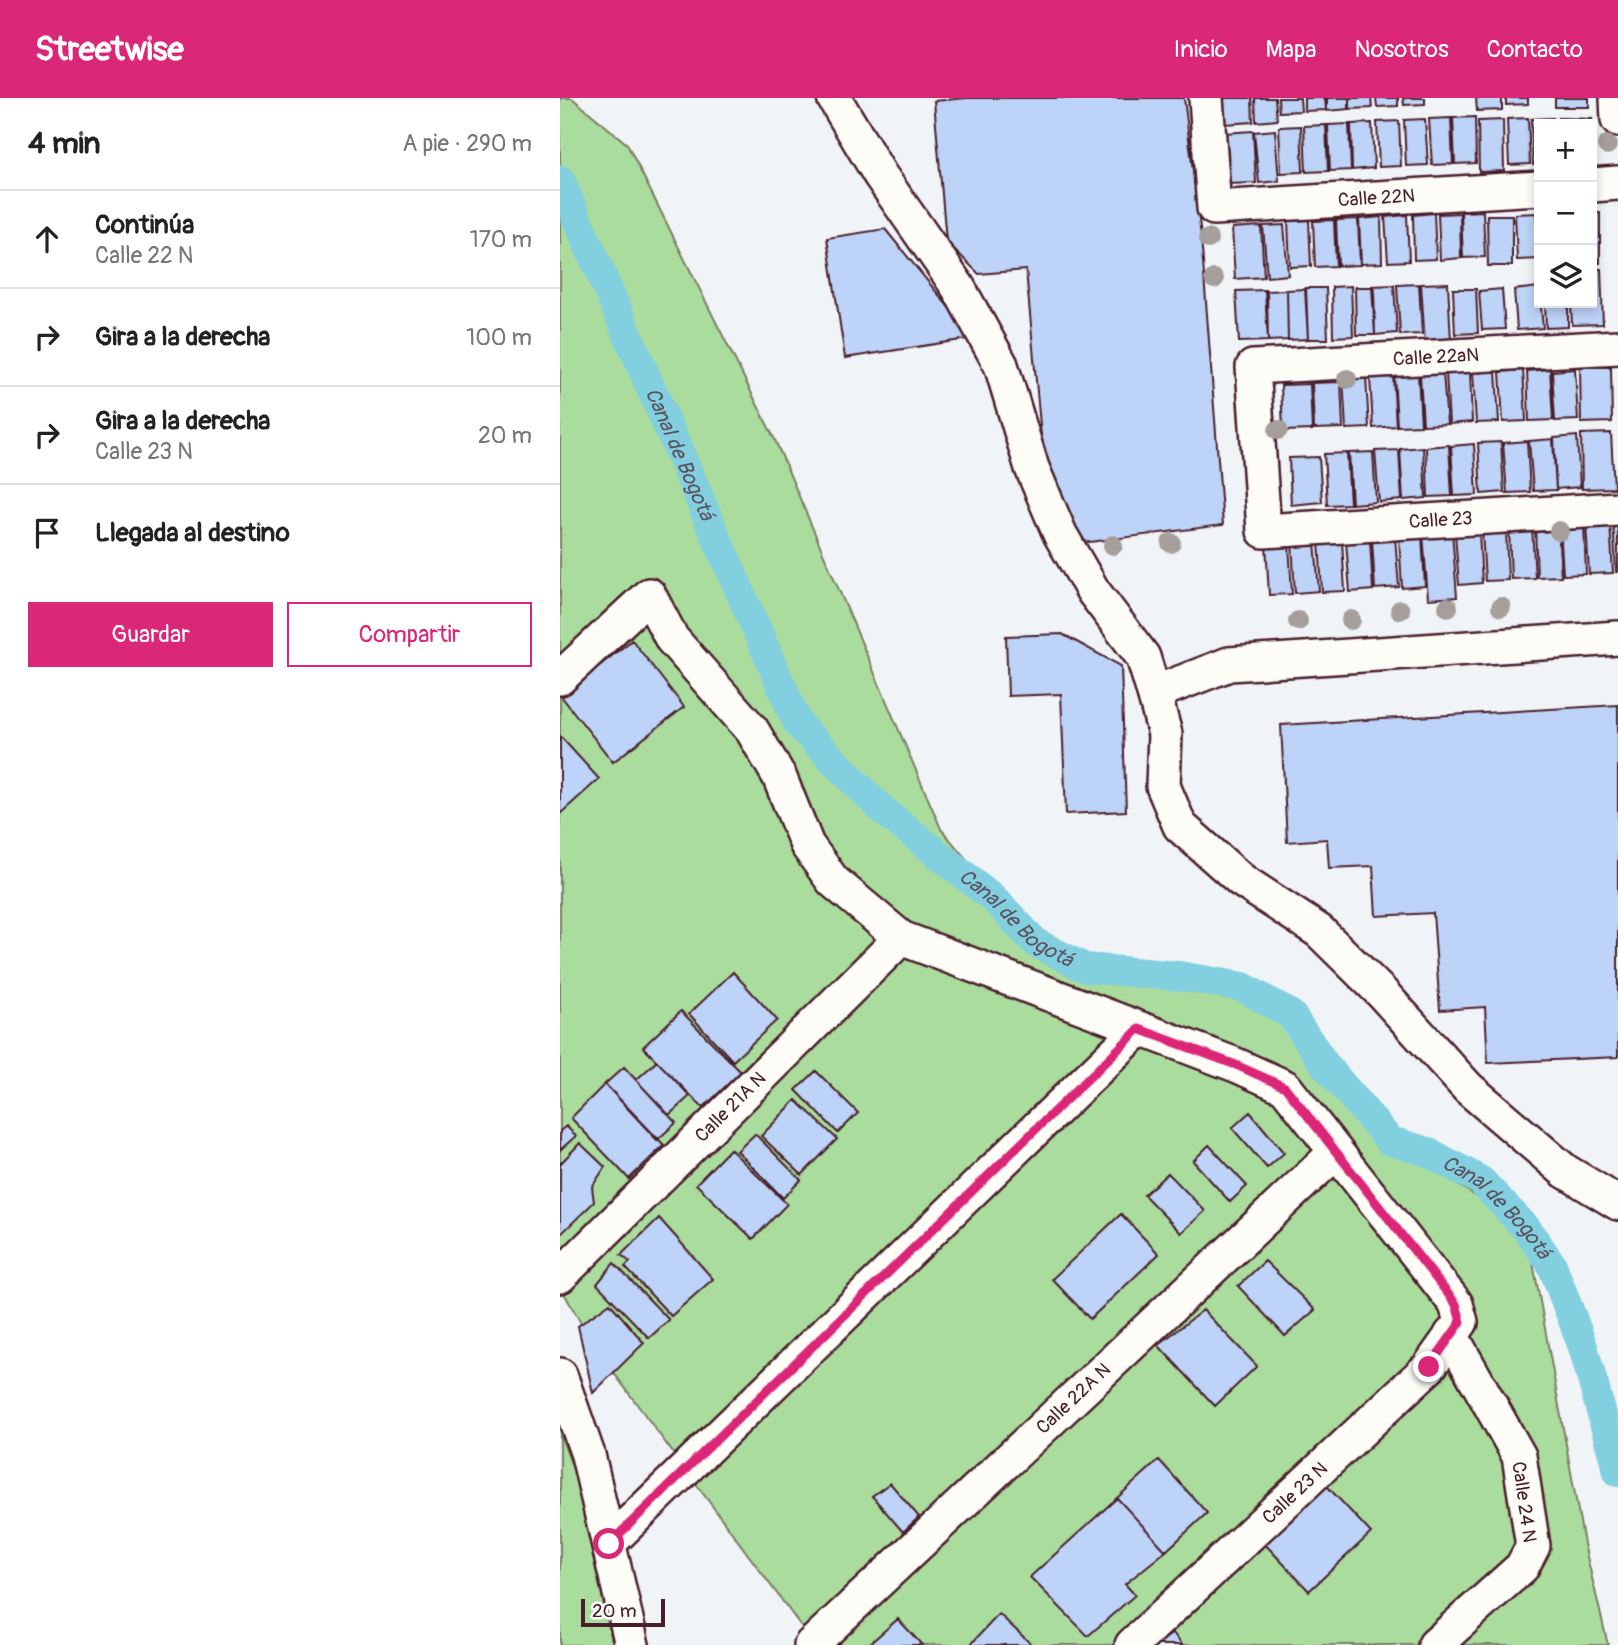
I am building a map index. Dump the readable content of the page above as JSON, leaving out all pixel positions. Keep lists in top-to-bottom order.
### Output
{
  "streets": {
    "street": [
      "Calle 22N",
      "Calle 22aN",
      "Calle 23",
      "Calle 21A N",
      "Calle 22A N",
      "Calle 23 N",
      "Calle 24 N"
    ]
  },
  "crossings": [
    ["Calle 22aN", "Calle 23"],
    ["Calle 23 N", "Calle 24 N"]
  ],
  "water": ["Canal de Bogotá"],
  "scale_bar": "20 m",
  "page": {
    "header": "Streetwise",
    "nav": [
      "Inicio",
      "Mapa",
      "Nosotros",
      "Contacto"
    ],
    "heading": ["4 min", "A pie · 290 m"],
    "map_buttons": ["+", "−"],
    "list": [
      ["Continúa", "Calle 22 N", "170 m"],
      ["Gira a la derecha", "100 m"],
      ["Gira a la derecha", "Calle 23 N", "20 m"],
      "Llegada al destino"
    ],
    "buttons": ["Guardar", "Compartir"],
    "scale": "20 m"
  }
}
